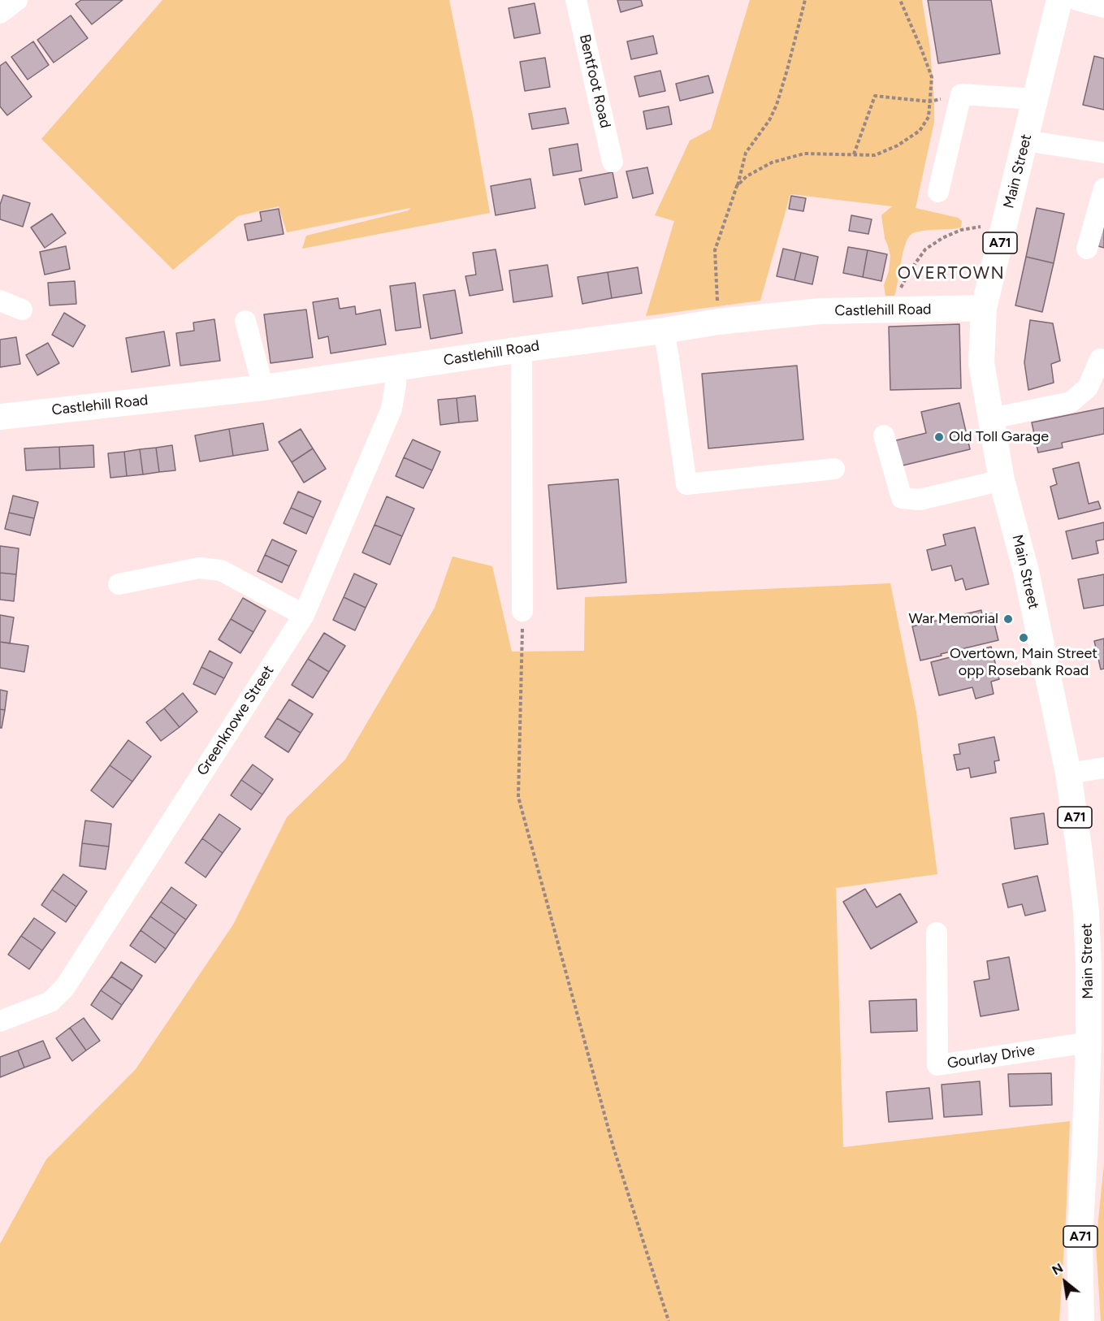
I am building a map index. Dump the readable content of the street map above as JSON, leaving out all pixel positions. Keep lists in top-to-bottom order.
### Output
{
  "streets": {
    "main road": ["Main Street", "A71", "Castlehill Road"],
    "street": ["Bentfoot Road", "Greenknowe Street", "Gourlay Drive"]
  },
  "crossings": [
    ["Main Street", "Castlehill Road"],
    ["Main Street", "Gourlay Drive"],
    ["Castlehill Road", "Greenknowe Street"]
  ],
  "districts": ["OVERTOWN"],
  "places": ["Old Toll Garage", "War Memorial", "Overtown, Main Street opp Rosebank Road"],
  "north": "top left"
}
